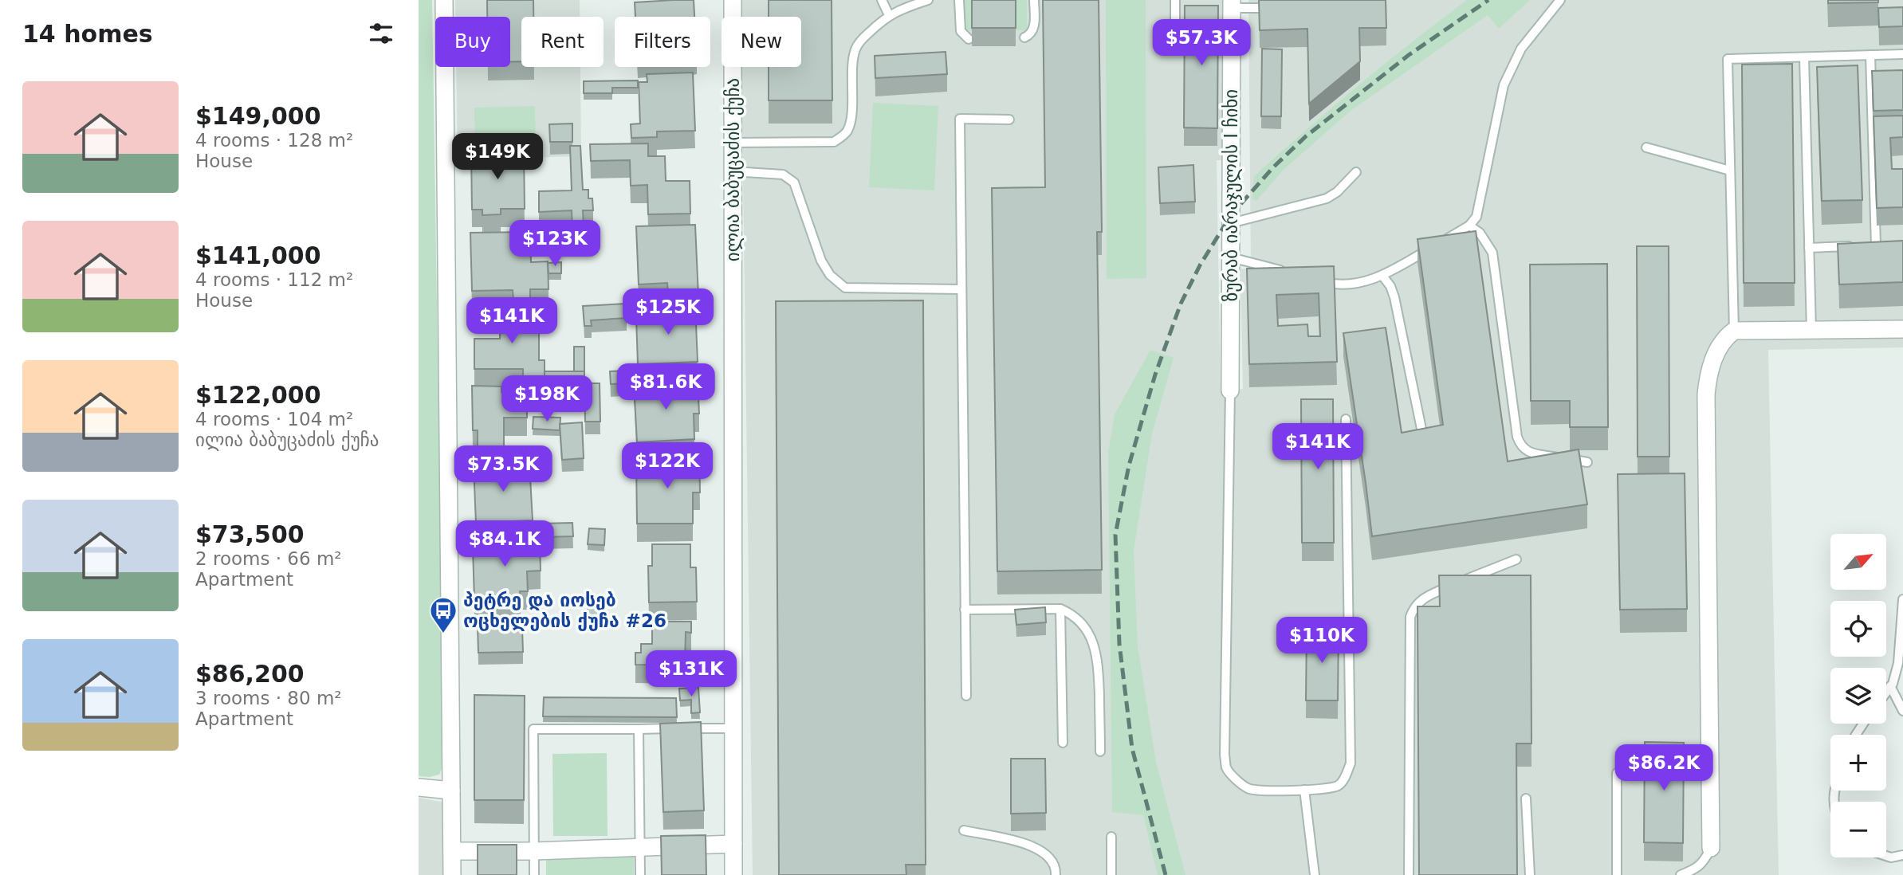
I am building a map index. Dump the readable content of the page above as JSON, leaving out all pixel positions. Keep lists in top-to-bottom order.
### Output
{
  "streets": {
    "street": ["ილია ბაბუცაძის ქუჩა", "ზურაბ იარაჯულის I ჩიხი"]
  },
  "places": {
    "bus stop": ["პეტრე და იოსებ ოცხელების ქუჩა #26"]
  },
  "north": "top right",
  "page": {
    "heading": "14 homes",
    "chip": [
      "Buy",
      "Rent",
      "Filters",
      "New"
    ],
    "price": [
      "$57.3K",
      "$149K",
      "$123K",
      "$125K",
      "$141K",
      "$81.6K",
      "$198K",
      "$141K",
      "$122K",
      "$73.5K",
      "$84.1K",
      "$110K",
      "$131K",
      "$86.2K"
    ],
    "list": [
      {
        "name": "$149,000",
        "note": "4 rooms · 128 m² · House"
      },
      {
        "name": "$141,000",
        "note": "4 rooms · 112 m² · House"
      },
      {
        "name": "$122,000",
        "note": "4 rooms · 104 m² · ილია ბაბუცაძის ქუჩა"
      },
      {
        "name": "$73,500",
        "note": "2 rooms · 66 m² · Apartment"
      },
      {
        "name": "$86,200",
        "note": "3 rooms · 80 m² · Apartment"
      }
    ],
    "map_buttons": ["+", "−"]
  }
}
